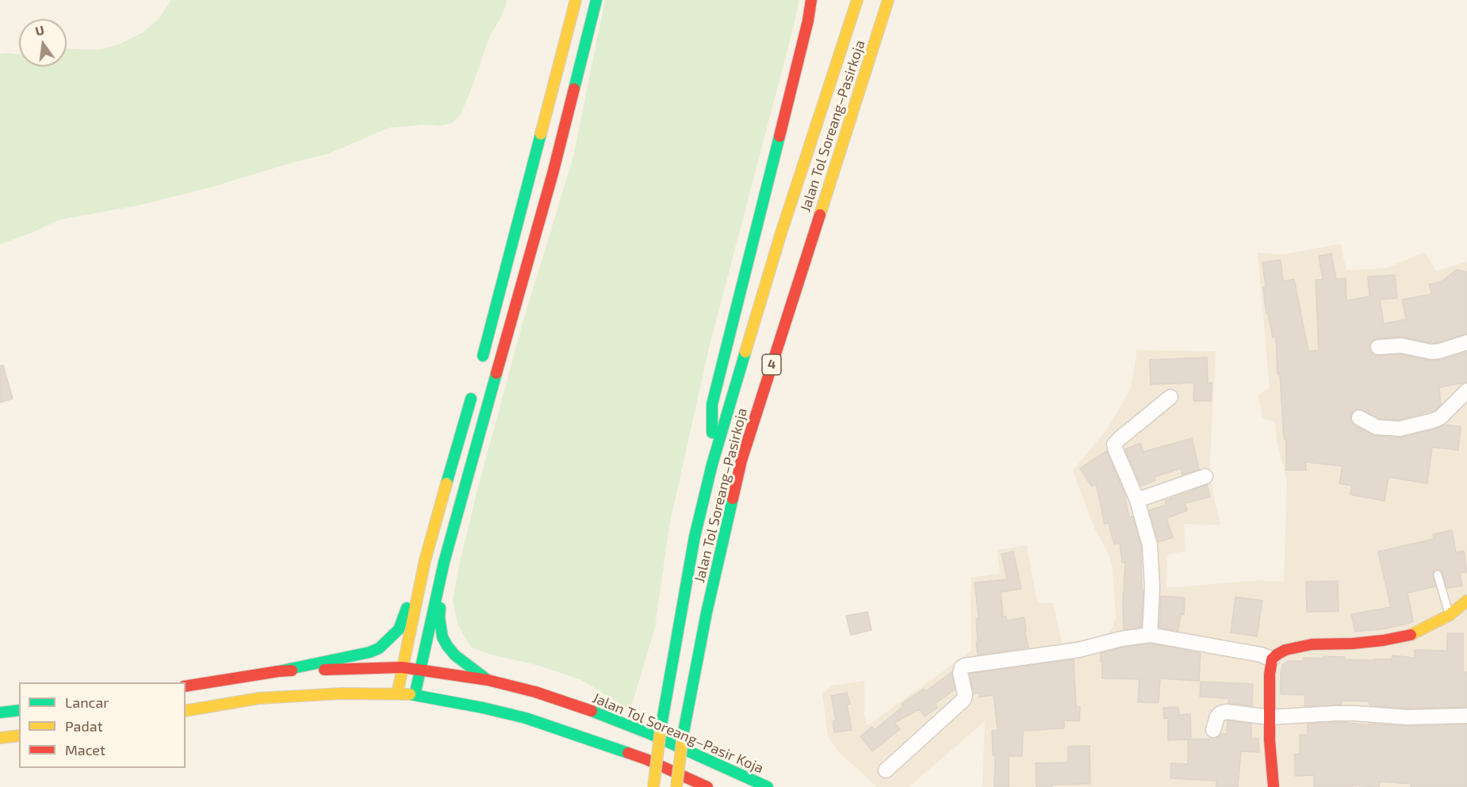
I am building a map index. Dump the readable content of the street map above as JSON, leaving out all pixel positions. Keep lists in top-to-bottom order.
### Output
{
  "streets": {
    "main road": ["Jalan Tol Soreang–Pasirkoja", "4", "Jalan Tol Soreang–Pasir Koja"]
  },
  "legend": ["Lancar", "Padat", "Macet"],
  "north": "top"
}
